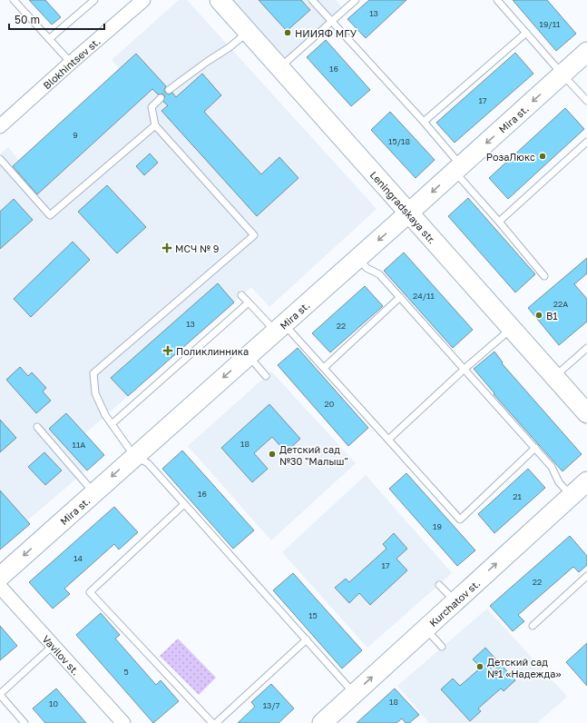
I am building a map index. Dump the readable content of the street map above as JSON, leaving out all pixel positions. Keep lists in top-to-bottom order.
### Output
{
  "streets": {
    "main road": ["Mira st.", "Leningradskaya str.", "Kurchatov st."],
    "street": ["Blokhintsev st.", "Vavilov st."]
  },
  "crossings": [
    ["Mira st.", "Leningradskaya str."]
  ],
  "one_way": ["Mira st.", "Kurchatov st."],
  "places": {
    "other": [
      "НИИЯФ МГУ",
      "РозаЛюкс",
      "В1",
      "Детский сад №30 \"Малыш\"",
      "Детский сад №1 «Надежда»"
    ],
    "health": ["МСЧ № 9", "Поликлинника"]
  },
  "house_numbers": [
    "13",
    "19/11",
    "16",
    "17",
    "9",
    "15/18",
    "24/11",
    "22А",
    "13",
    "22",
    "20",
    "18",
    "11А",
    "16",
    "21",
    "19",
    "14",
    "17",
    "22",
    "15",
    "5",
    "18",
    "10",
    "13/7"
  ],
  "scale_bar": "50 m"
}
